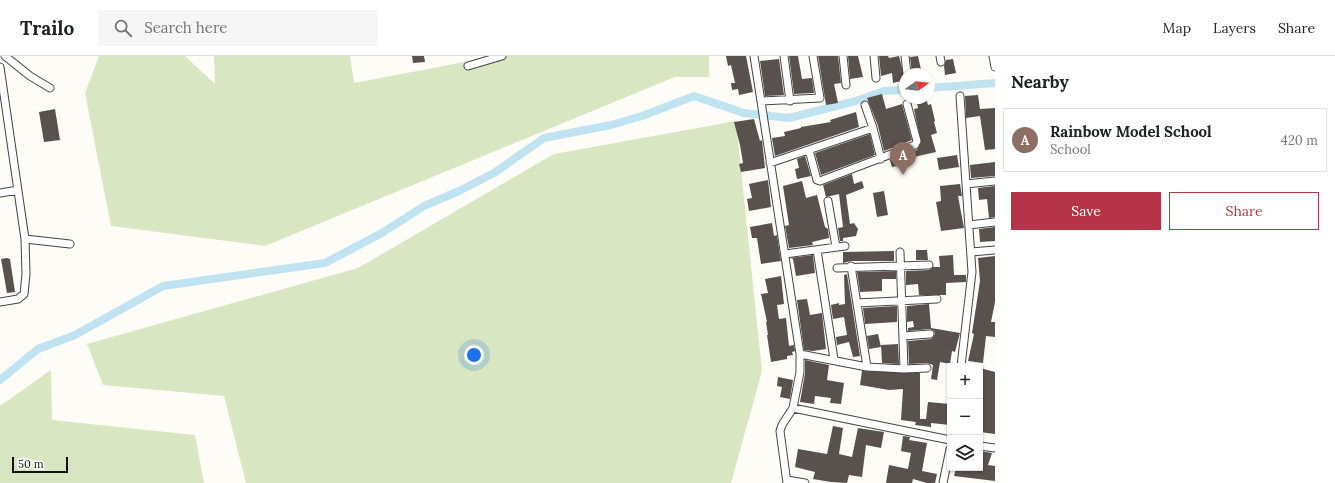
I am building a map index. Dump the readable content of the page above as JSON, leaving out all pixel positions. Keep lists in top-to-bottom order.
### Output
{
  "scale_bar": "50 m",
  "north": "right",
  "page": {
    "header": "Trailo",
    "search": "Search here",
    "nav": ["Map", "Layers", "Share"],
    "heading": "Nearby",
    "list": [
      {
        "mark": "A",
        "name": "Rainbow Model School",
        "note": "School",
        "value": "420 m"
      }
    ],
    "pins": "A",
    "buttons": ["Save", "Share"],
    "map_buttons": ["+", "−"],
    "scale": "50 m"
  }
}
